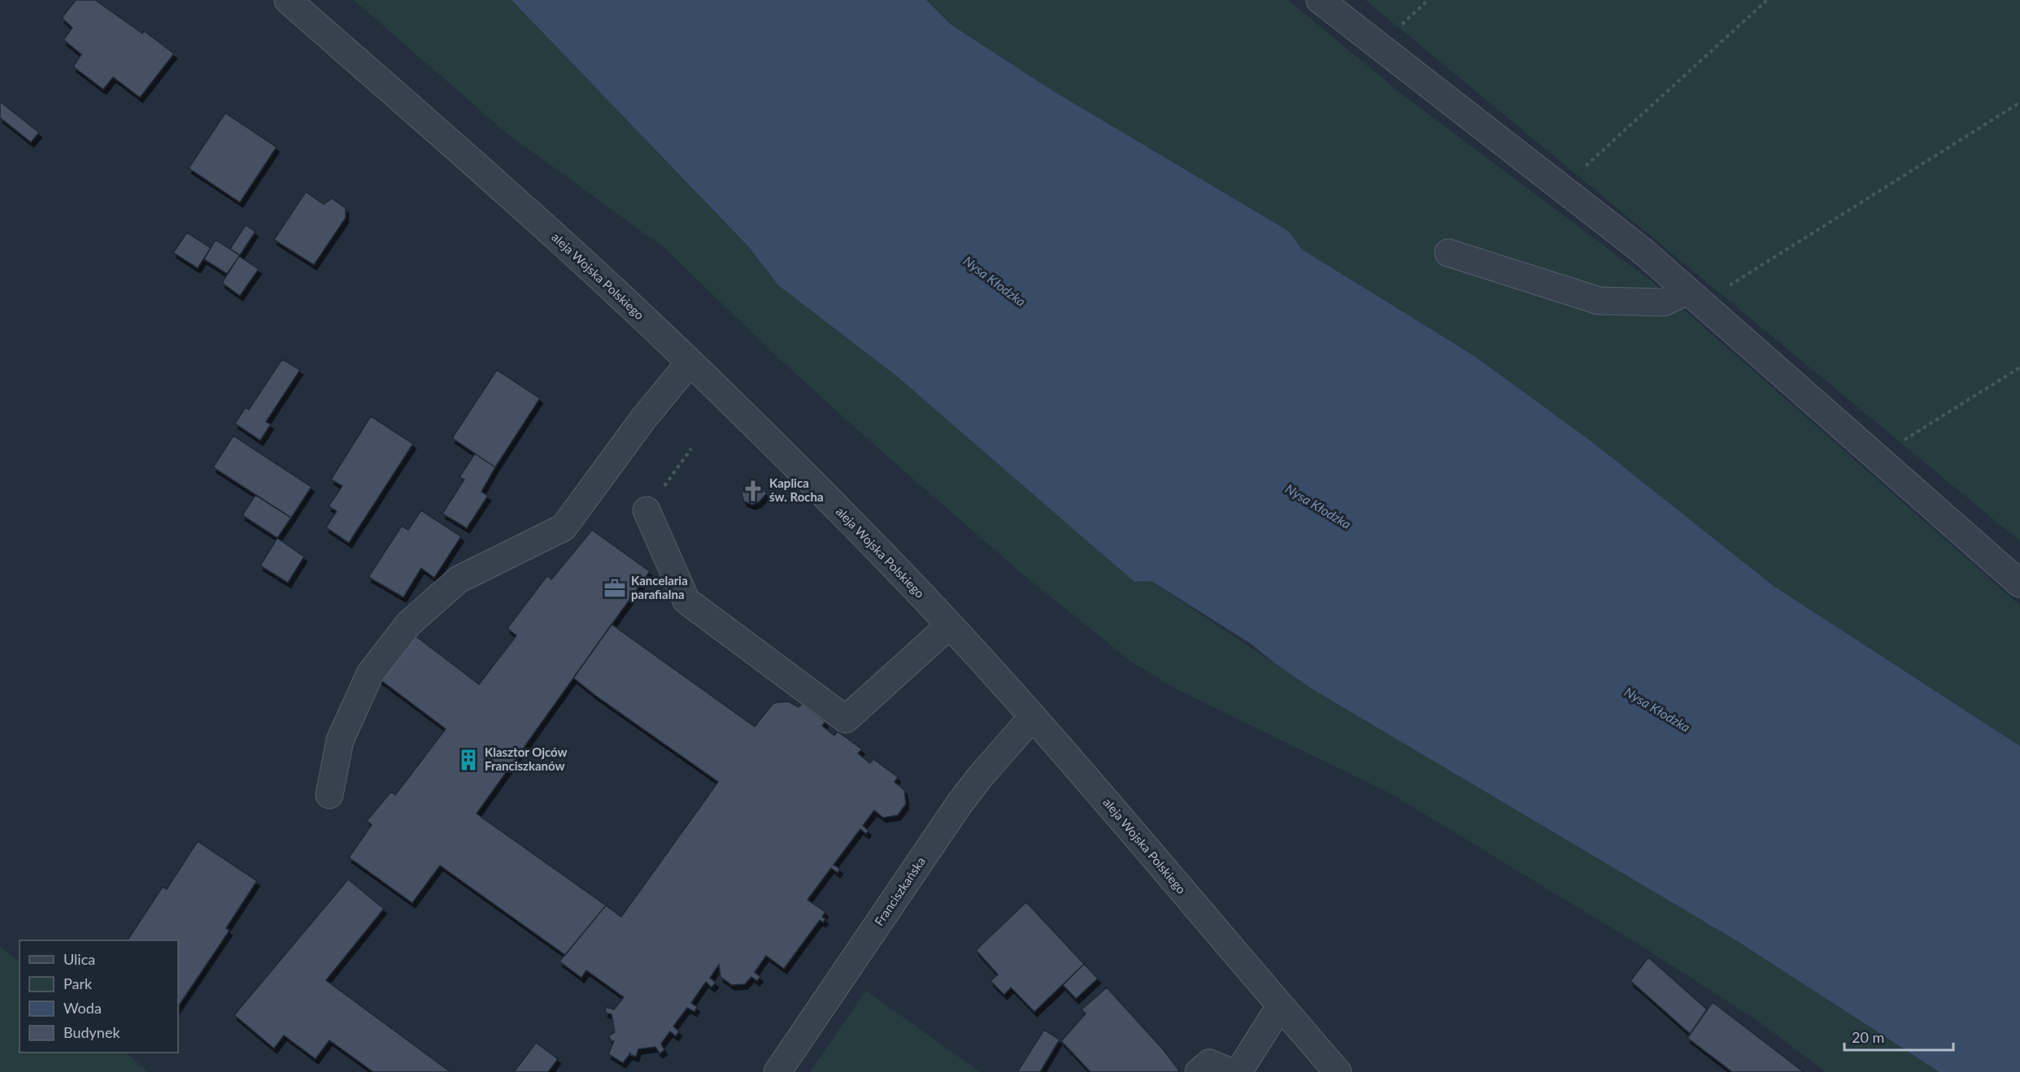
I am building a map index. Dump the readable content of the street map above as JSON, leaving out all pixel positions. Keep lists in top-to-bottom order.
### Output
{
  "streets": {
    "street": ["aleja Wojska Polskiego", "Franciszkańska"]
  },
  "crossings": [
    ["aleja Wojska Polskiego", "Franciszkańska"]
  ],
  "water": ["Nysa Kłodzka"],
  "places": {
    "church": ["Kaplica św. Rocha"],
    "office": ["Kancelaria parafialna"],
    "building": ["Klasztor Ojców Franciszkanów"]
  },
  "legend": [
    "Ulica",
    "Park",
    "Woda",
    "Budynek"
  ],
  "scale_bar": "20 m"
}
